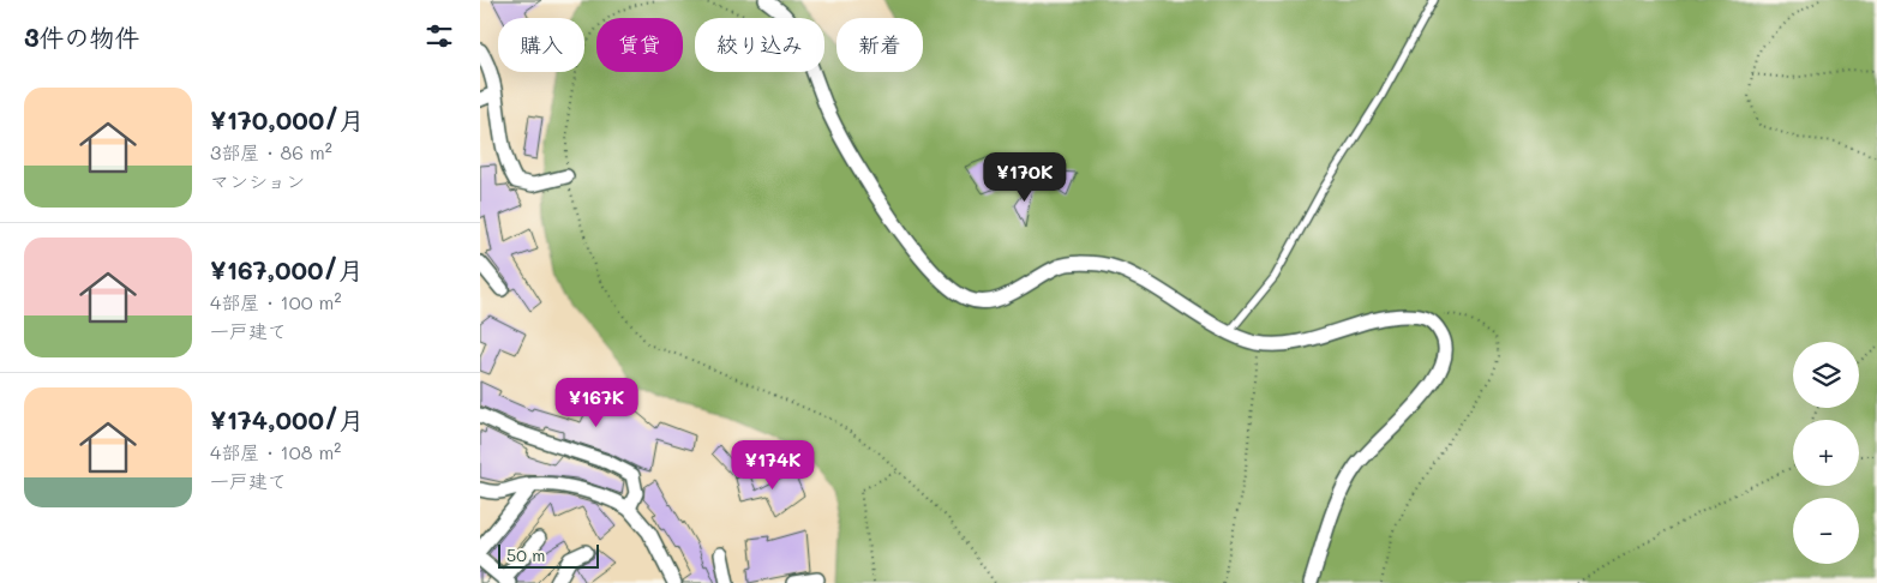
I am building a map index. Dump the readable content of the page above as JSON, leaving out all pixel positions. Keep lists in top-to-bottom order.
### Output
{
  "scale_bar": "50 m",
  "page": {
    "heading": "3件の物件",
    "chip": [
      "購入",
      "賃貸",
      "絞り込み",
      "新着"
    ],
    "list": [
      {
        "name": "¥170,000/月",
        "note": "3部屋 · 86 m² · マンション"
      },
      {
        "name": "¥167,000/月",
        "note": "4部屋 · 100 m² · 一戸建て"
      },
      {
        "name": "¥174,000/月",
        "note": "4部屋 · 108 m² · 一戸建て"
      }
    ],
    "price": ["¥170K", "¥167K", "¥174K"],
    "map_buttons": ["+", "−"],
    "scale": "50 m"
  }
}
